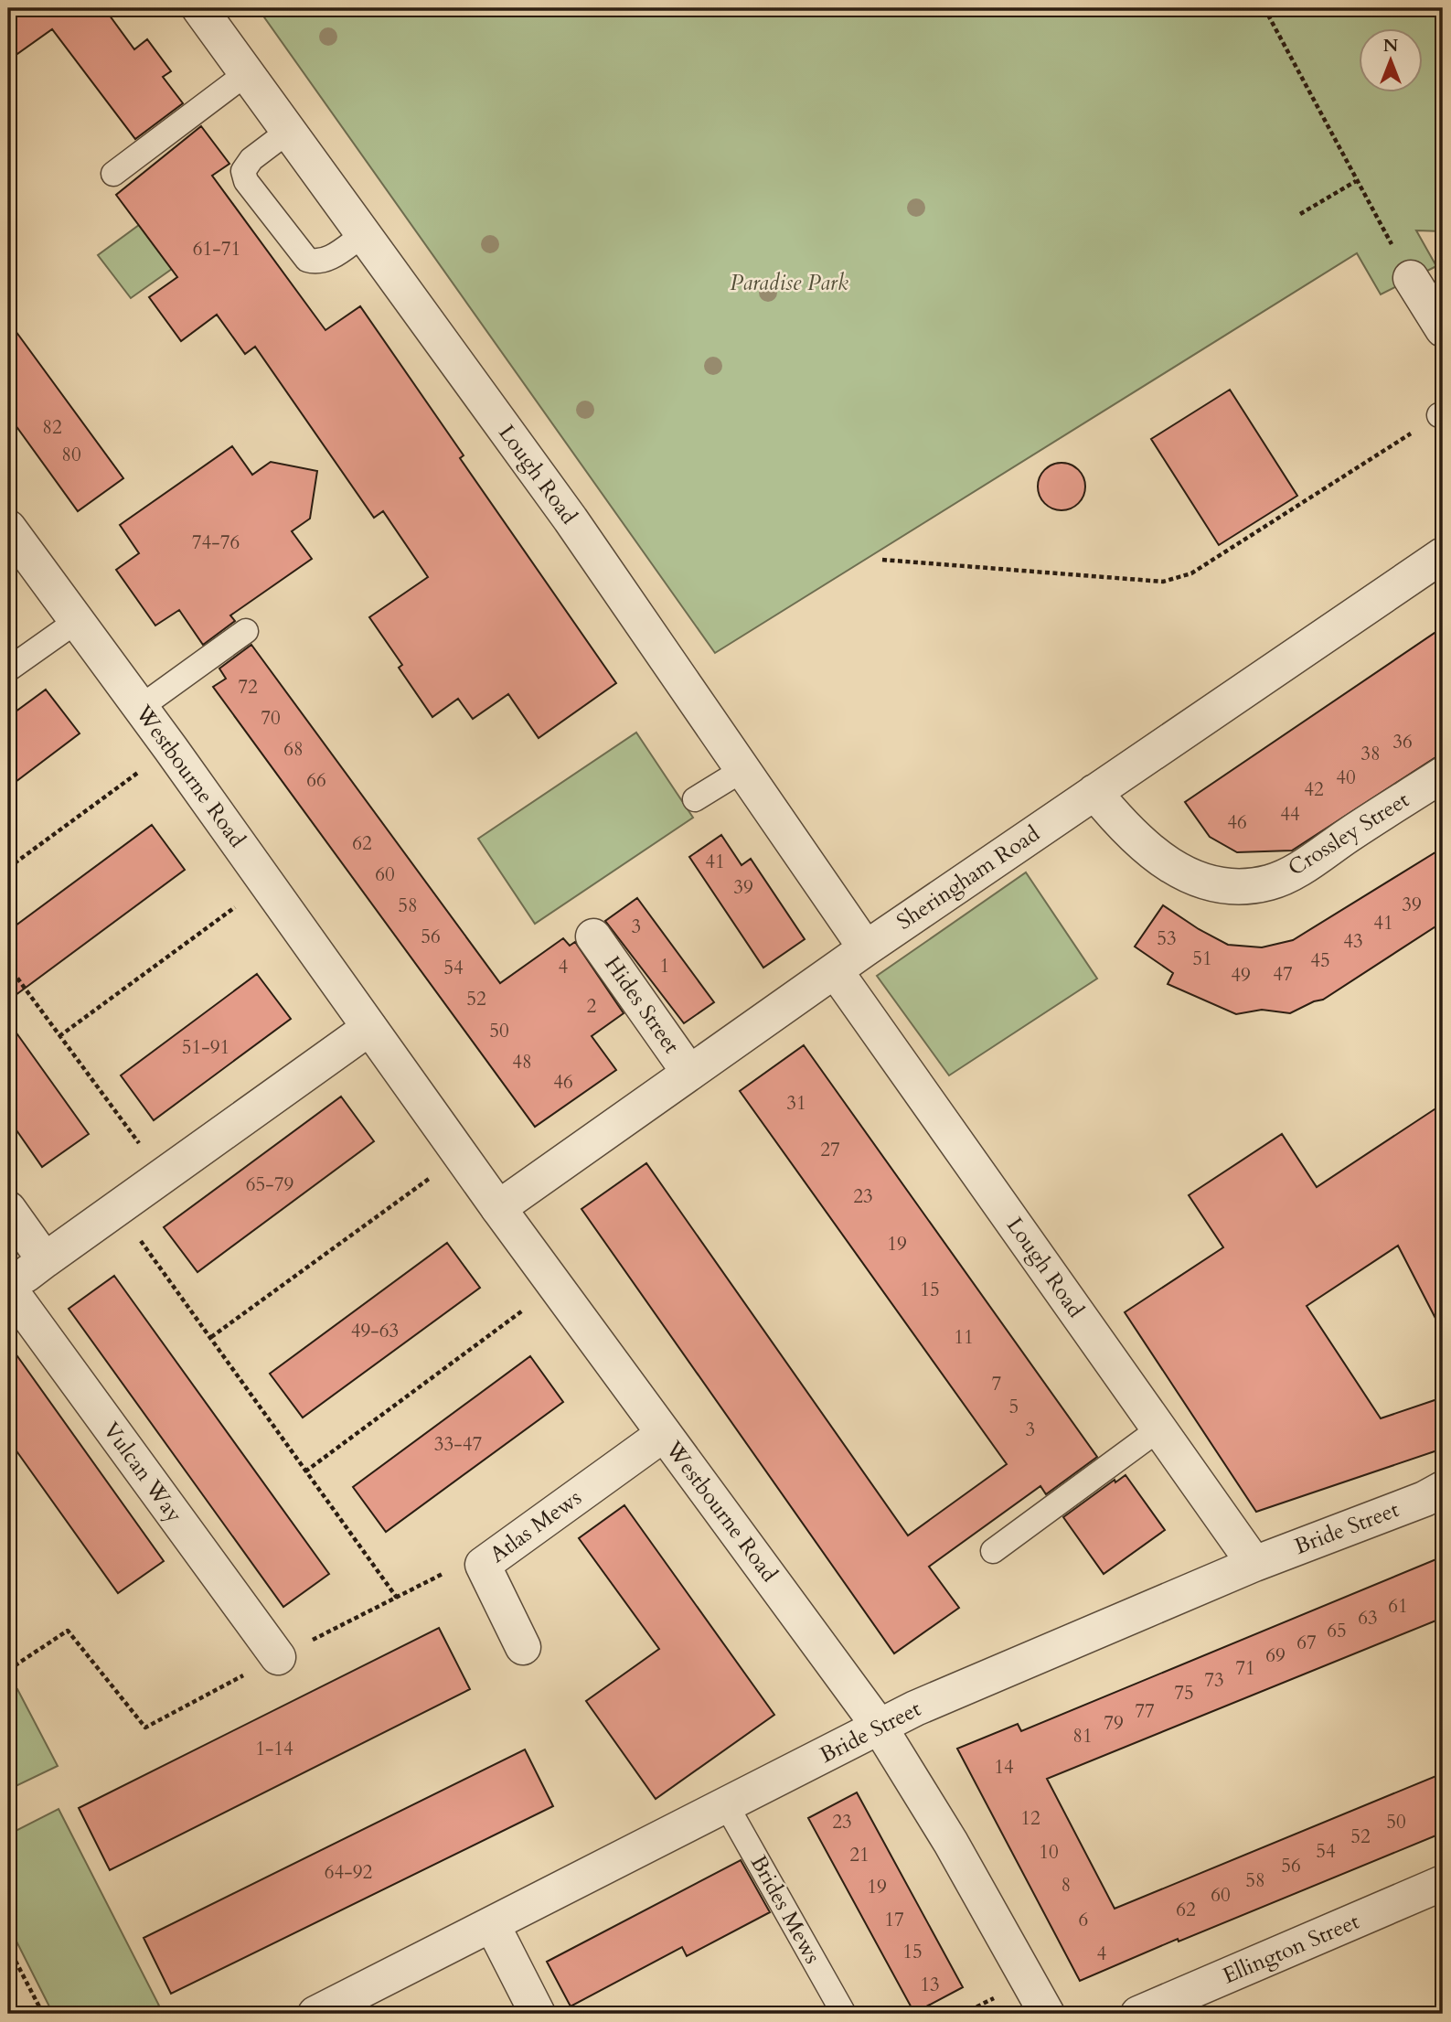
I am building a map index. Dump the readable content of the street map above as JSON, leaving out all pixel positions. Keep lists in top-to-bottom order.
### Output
{
  "streets": {
    "street": [
      "Lough Road",
      "Westbourne Road",
      "Crossley Street",
      "Sheringham Road",
      "Hides Street",
      "Vulcan Way",
      "Atlas Mews",
      "Bride Street",
      "Ellington Street"
    ],
    "lane": ["Brides Mews"]
  },
  "crossings": [
    ["Lough Road", "Sheringham Road"],
    ["Lough Road", "Bride Street"],
    ["Westbourne Road", "Sheringham Road"],
    ["Westbourne Road", "Atlas Mews"],
    ["Westbourne Road", "Bride Street"],
    ["Crossley Street", "Sheringham Road"],
    ["Sheringham Road", "Hides Street"],
    ["Bride Street", "Brides Mews"]
  ],
  "parks": ["Paradise Park"],
  "house_numbers": [
    "61-71",
    "82",
    "80",
    "74-76",
    "72",
    "70",
    "36",
    "68",
    "38",
    "40",
    "66",
    "42",
    "44",
    "46",
    "62",
    "41",
    "60",
    "39",
    "39",
    "58",
    "41",
    "3",
    "56",
    "53",
    "43",
    "51",
    "45",
    "1",
    "4",
    "54",
    "47",
    "49",
    "52",
    "2",
    "50",
    "51-91",
    "48",
    "46",
    "31",
    "27",
    "65-79",
    "23",
    "19",
    "15",
    "49-63",
    "11",
    "7",
    "5",
    "3",
    "33-47",
    "61",
    "63",
    "65",
    "67",
    "69",
    "71",
    "73",
    "75",
    "77",
    "79",
    "81",
    "1-14",
    "14",
    "12",
    "23",
    "50",
    "52",
    "54",
    "10",
    "21",
    "56",
    "64-92",
    "58",
    "8",
    "19",
    "60",
    "62",
    "17",
    "6",
    "15",
    "4",
    "13"
  ],
  "north": "top"
}
